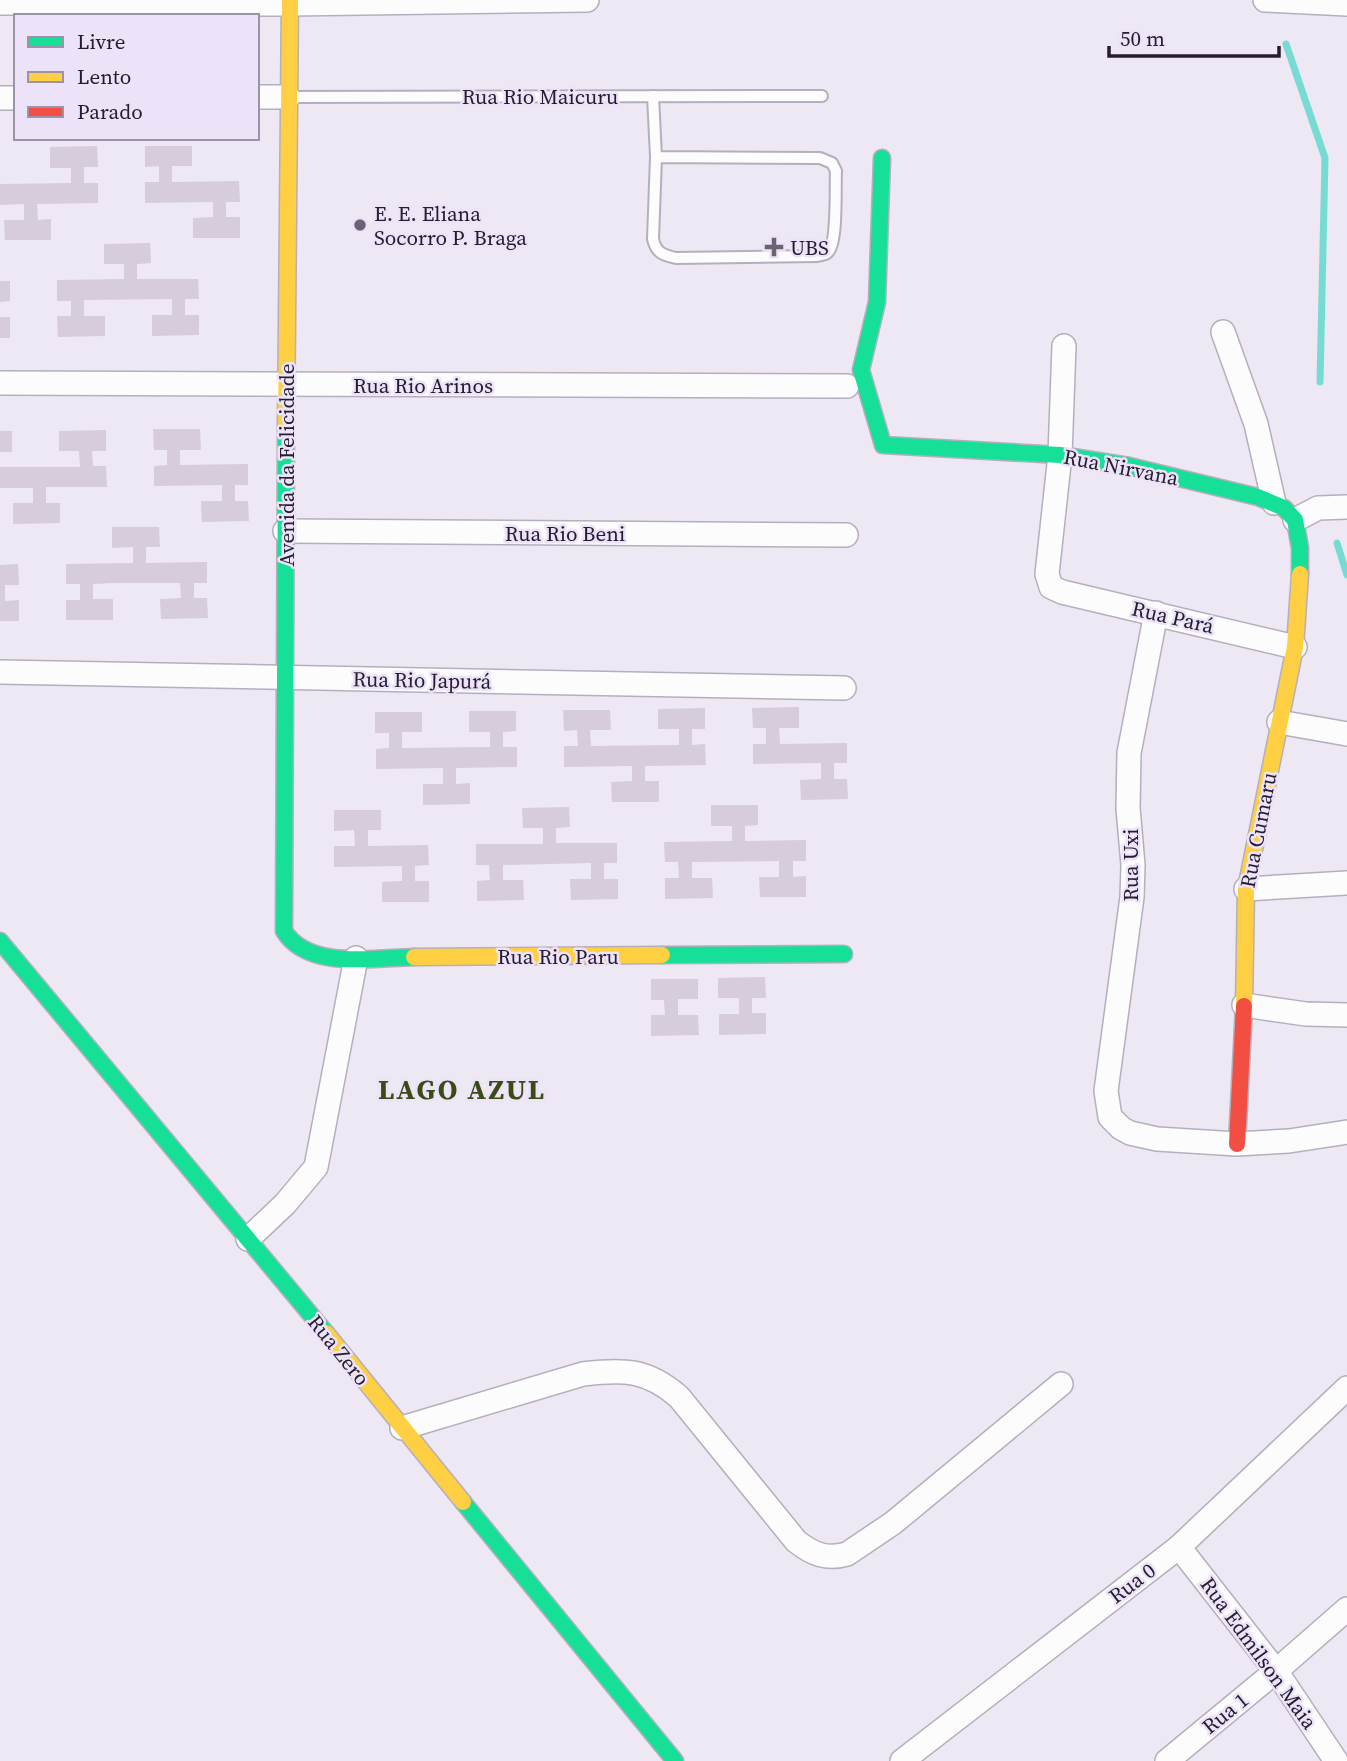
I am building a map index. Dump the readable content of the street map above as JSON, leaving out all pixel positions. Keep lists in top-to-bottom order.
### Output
{
  "streets": {
    "street": [
      "Rua Rio Maicuru",
      "Rua Rio Arinos",
      "Avenida da Felicidade",
      "Rua Nirvana",
      "Rua Rio Beni",
      "Rua Pará",
      "Rua Rio Japurá",
      "Rua Cumaru",
      "Rua Uxi",
      "Rua Rio Paru",
      "Rua Zero",
      "Rua 0",
      "Rua Edmilson Maia",
      "Rua 1"
    ]
  },
  "crossings": [
    ["Rua Rio Maicuru", "Avenida da Felicidade"],
    ["Rua Rio Arinos", "Avenida da Felicidade"],
    ["Avenida da Felicidade", "Rua Rio Beni"],
    ["Avenida da Felicidade", "Rua Rio Japurá"],
    ["Avenida da Felicidade", "Rua Rio Paru"],
    ["Rua Nirvana", "Rua Pará"],
    ["Rua Nirvana", "Rua Cumaru"],
    ["Rua Pará", "Rua Cumaru"],
    ["Rua Pará", "Rua Uxi"],
    ["Rua Cumaru", "Rua Uxi"],
    ["Rua 0", "Rua Edmilson Maia"],
    ["Rua Edmilson Maia", "Rua 1"]
  ],
  "districts": ["LAGO AZUL"],
  "places": {
    "other": ["E. E. Eliana Socorro P. Braga"],
    "health": ["UBS"]
  },
  "legend": ["Livre", "Lento", "Parado"],
  "scale_bar": "50 m"
}
